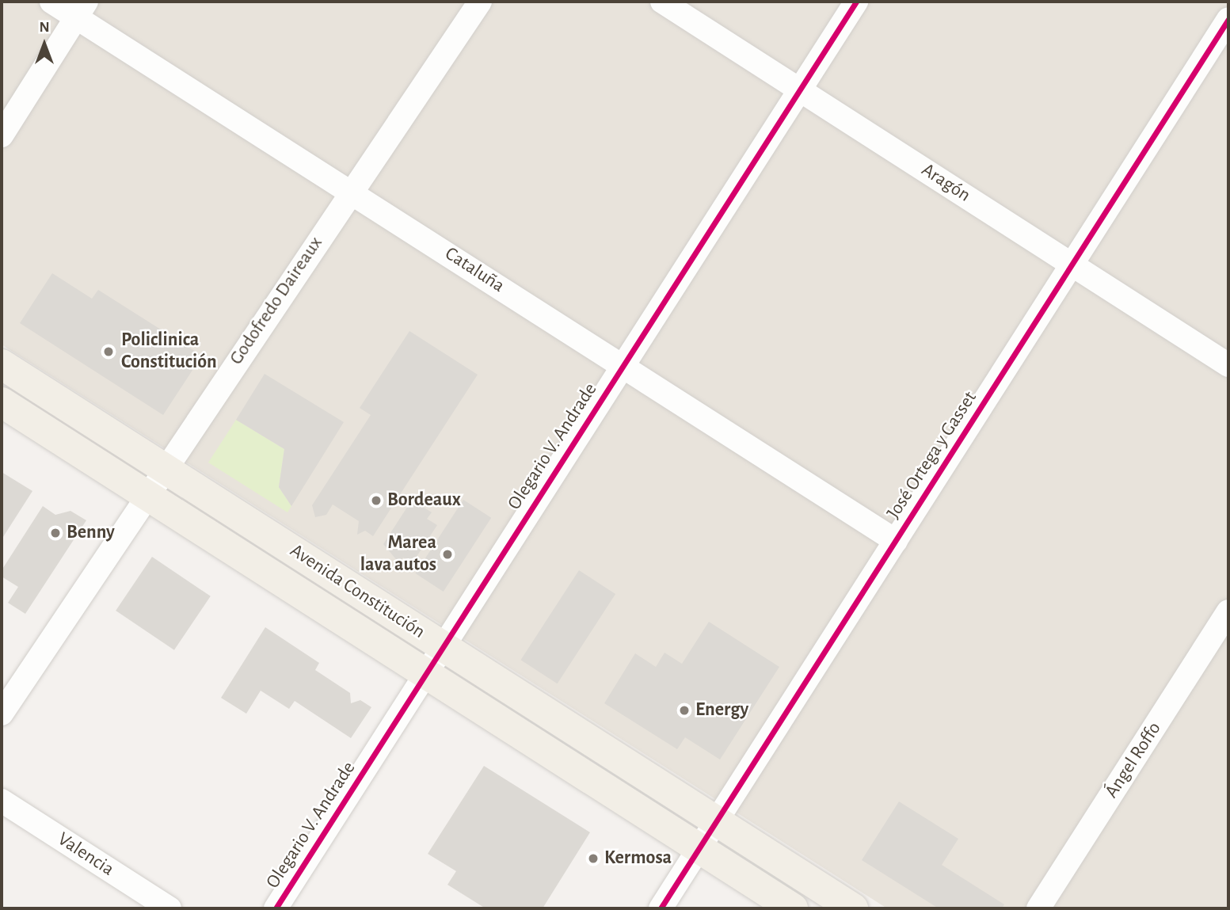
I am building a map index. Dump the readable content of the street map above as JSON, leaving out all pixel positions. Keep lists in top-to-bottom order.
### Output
{
  "streets": {
    "main road": ["Avenida Constitución"],
    "street": [
      "Aragón",
      "Cataluña",
      "Godofredo Daireaux",
      "Olegario V. Andrade",
      "José Ortega y Gasset",
      "Ángel Roffo",
      "Valencia"
    ]
  },
  "crossings": [
    ["Aragón", "Olegario V. Andrade"],
    ["Aragón", "José Ortega y Gasset"],
    ["Cataluña", "Godofredo Daireaux"],
    ["Cataluña", "Olegario V. Andrade"],
    ["Cataluña", "José Ortega y Gasset"],
    ["Godofredo Daireaux", "Avenida Constitución"],
    ["Olegario V. Andrade", "Avenida Constitución"],
    ["José Ortega y Gasset", "Avenida Constitución"]
  ],
  "places": [
    "Policlinica Constitución",
    "Bordeaux",
    "Benny",
    "Marea lava autos",
    "Energy",
    "Kermosa"
  ],
  "north": "top"
}
